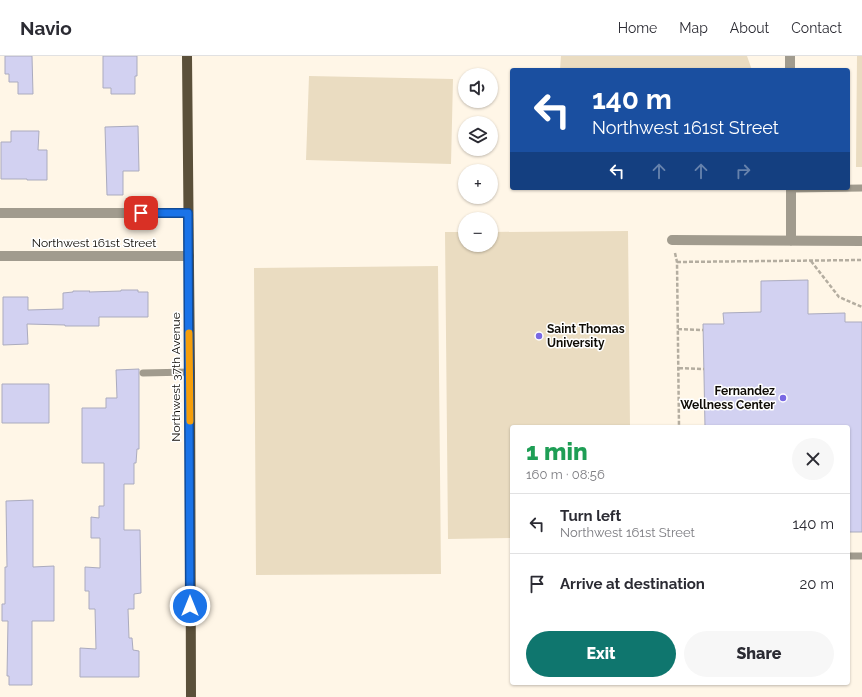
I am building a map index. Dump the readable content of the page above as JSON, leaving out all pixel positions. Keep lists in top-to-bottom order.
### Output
{
  "streets": {
    "main road": ["Northwest 37th Avenue"],
    "street": ["Northwest 161st Street"]
  },
  "crossings": [
    ["Northwest 161st Street", "Northwest 37th Avenue"]
  ],
  "places": ["Saint Thomas University", "Fernandez Wellness Center"],
  "page": {
    "header": "Navio",
    "nav": [
      "Home",
      "Map",
      "About",
      "Contact"
    ],
    "map_buttons": ["+", "−"],
    "turn": ["140 m", "Northwest 161st Street"],
    "heading": ["1 min", "160 m · 08:56"],
    "list": [
      {
        "name": "Turn left",
        "note": "Northwest 161st Street",
        "value": "140 m"
      },
      {
        "name": "Arrive at destination",
        "value": "20 m"
      }
    ],
    "buttons": ["Exit", "Share"]
  }
}
